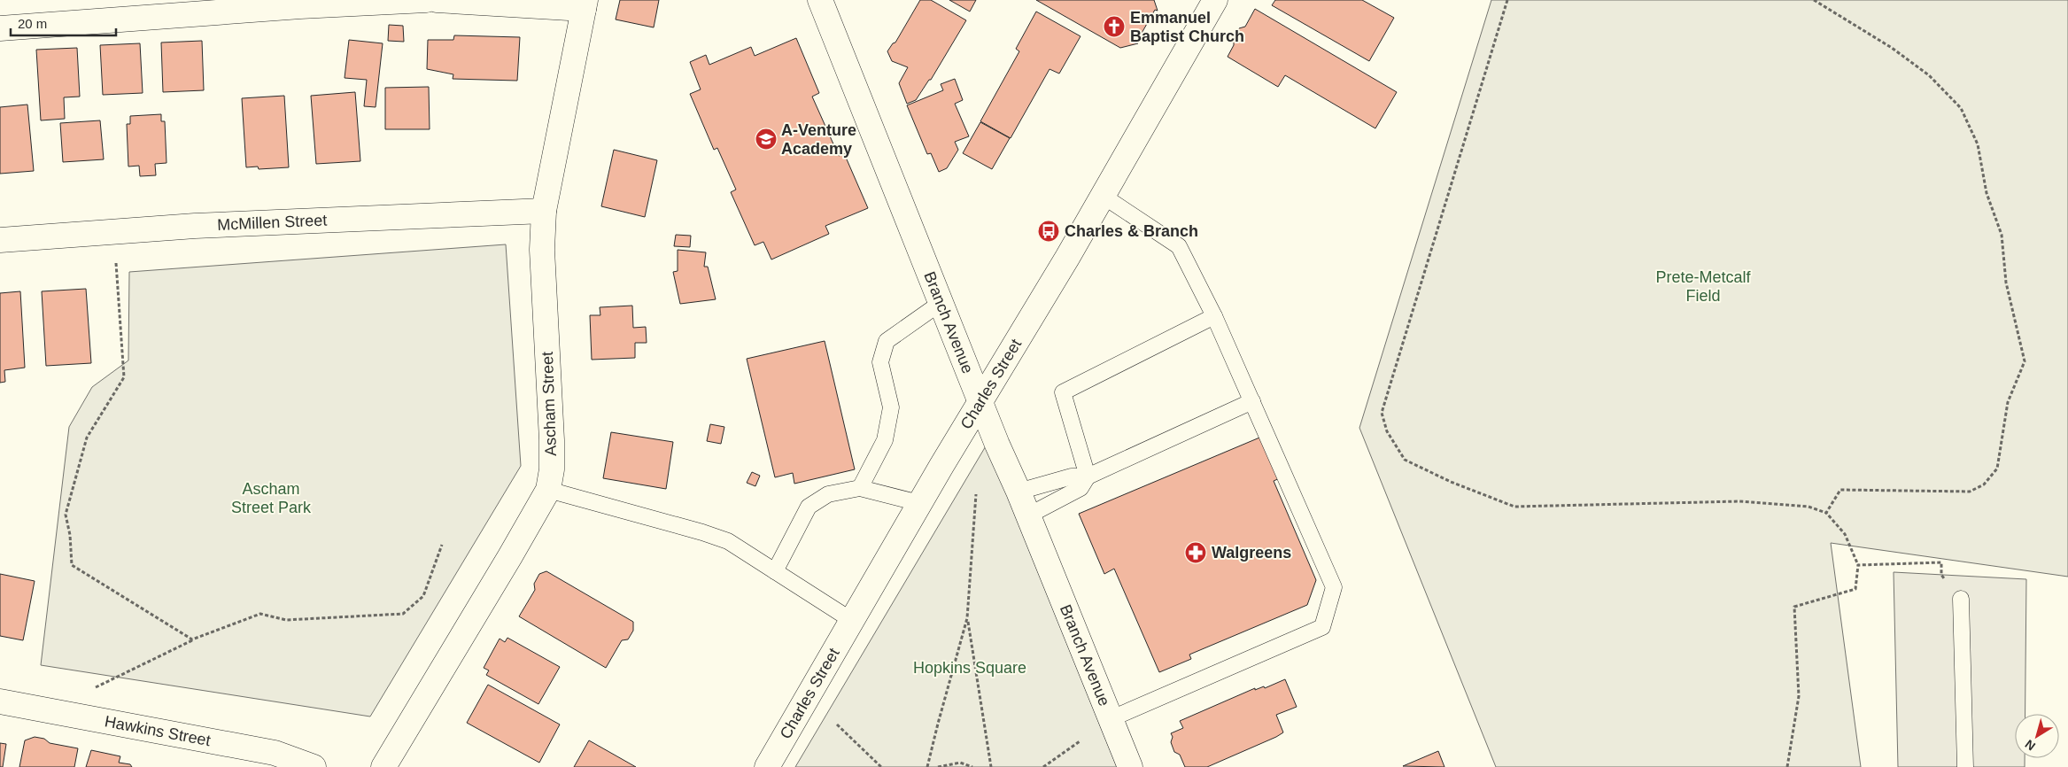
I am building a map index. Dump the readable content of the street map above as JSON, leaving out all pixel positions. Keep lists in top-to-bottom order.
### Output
{
  "streets": {
    "street": [
      "McMillen Street",
      "Branch Avenue",
      "Charles Street",
      "Ascham Street",
      "Hawkins Street"
    ]
  },
  "crossings": [
    ["McMillen Street", "Ascham Street"],
    ["Branch Avenue", "Charles Street"]
  ],
  "parks": ["Prete-Metcalf Field", "Ascham Street Park", "Hopkins Square"],
  "places": {
    "church": ["Emmanuel Baptist Church"],
    "school or university": ["A-Venture Academy"],
    "bus stop": ["Charles & Branch"],
    "pharmacy": ["Walgreens"]
  },
  "scale_bar": "20 m",
  "north": "bottom left"
}
